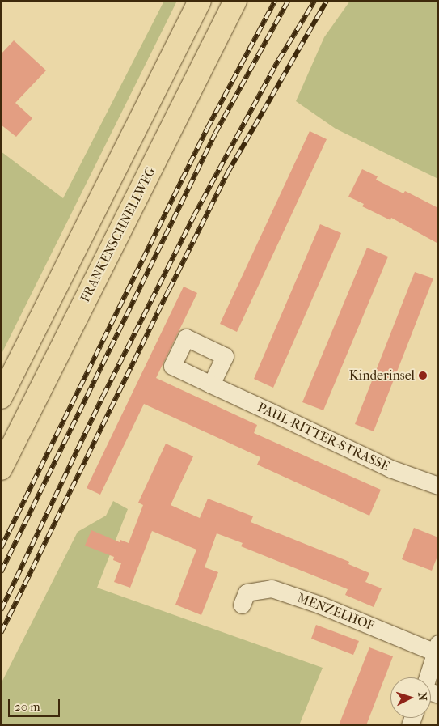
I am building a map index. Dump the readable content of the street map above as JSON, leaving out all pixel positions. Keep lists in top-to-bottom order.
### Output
{
  "streets": {
    "highway": ["FRANKENSCHNELLWEG"],
    "street": ["PAUL-RITTER-STRASSE", "MENZELHOF"]
  },
  "places": ["Kinderinsel"],
  "scale_bar": "20 m",
  "north": "right"
}
